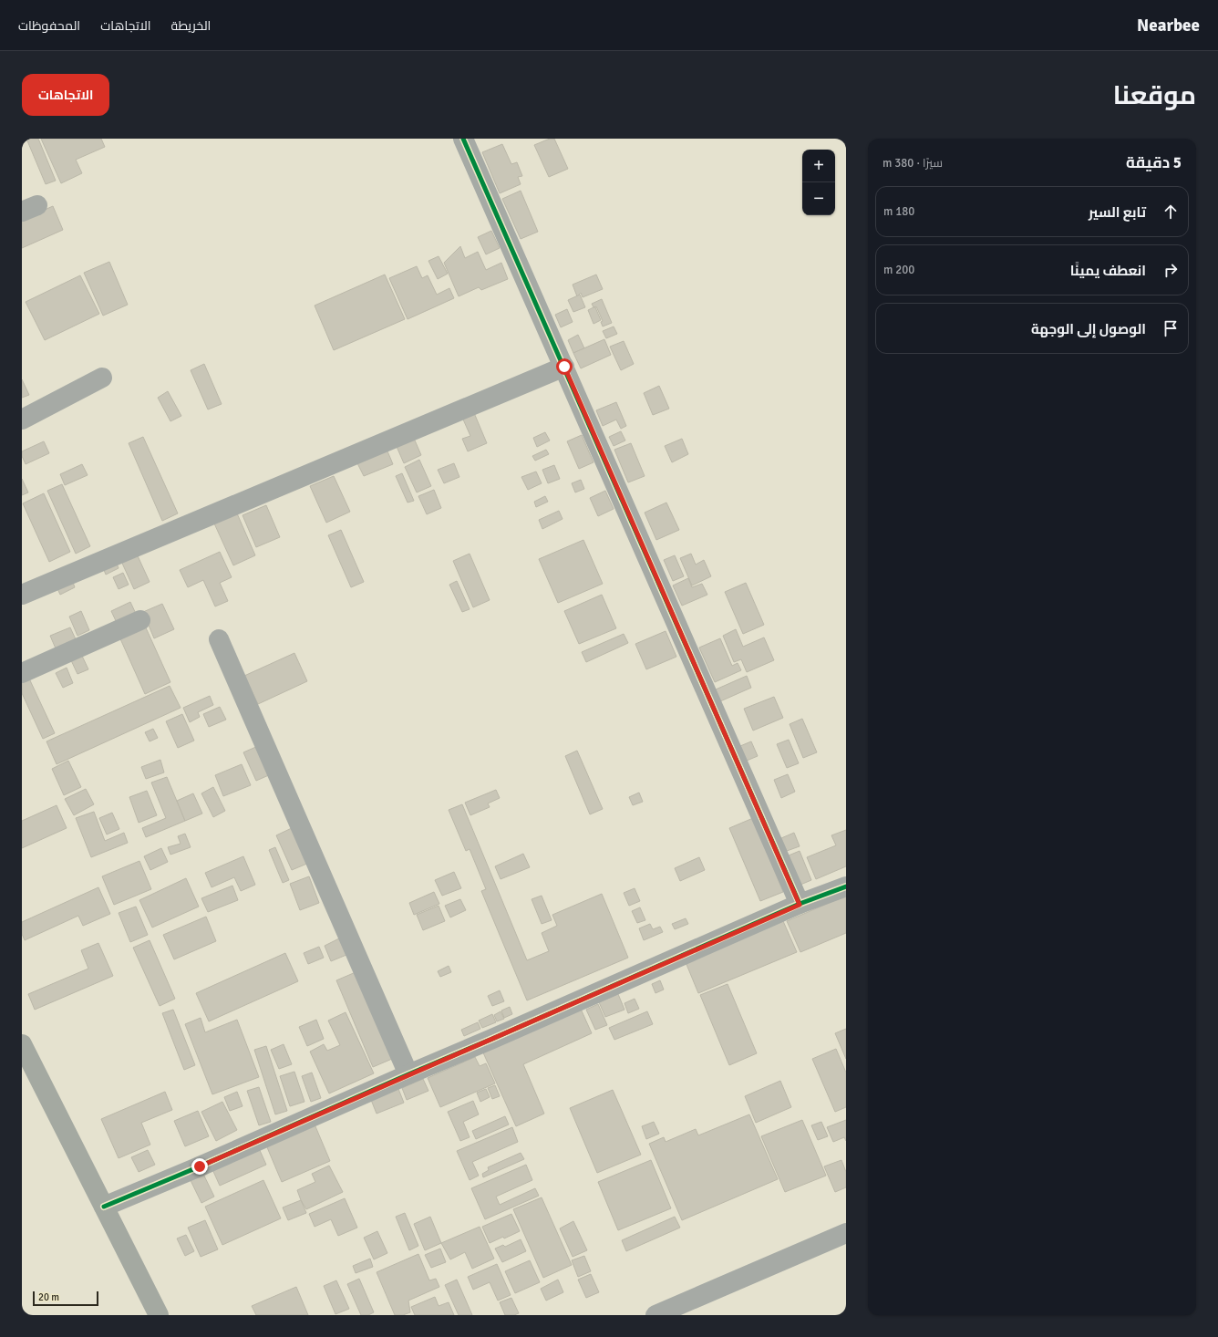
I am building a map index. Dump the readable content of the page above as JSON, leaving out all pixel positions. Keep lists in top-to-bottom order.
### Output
{
  "scale_bar": "20 m",
  "page": {
    "header": "Nearbee",
    "nav": ["الخريطة", "الاتجاهات", "المحفوظات"],
    "title": "موقعنا",
    "buttons": "الاتجاهات",
    "heading": ["5 دقيقة", "سيرًا · 380 m"],
    "map_buttons": ["+", "−"],
    "list": [
      ["تابع السير", "180 m"],
      ["انعطف يمينًا", "200 m"],
      "الوصول إلى الوجهة"
    ],
    "scale": "20 m"
  }
}
